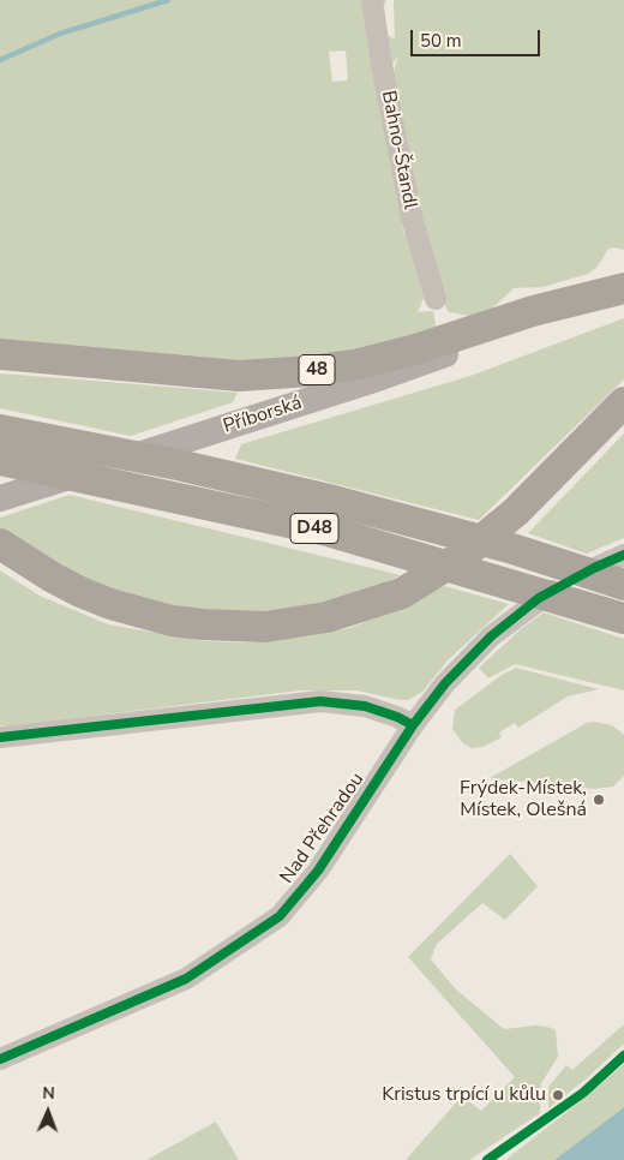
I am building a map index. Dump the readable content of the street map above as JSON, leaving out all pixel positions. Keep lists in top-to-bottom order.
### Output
{
  "streets": {
    "highway": ["48", "D48"],
    "main road": ["Příborská"],
    "street": ["Bahno-Štandl", "Nad Přehradou"]
  },
  "crossings": [
    ["48", "Příborská"]
  ],
  "places": ["Frýdek-Místek, Místek, Olešná", "Kristus trpící u kůlu"],
  "scale_bar": "50 m",
  "north": "top"
}
